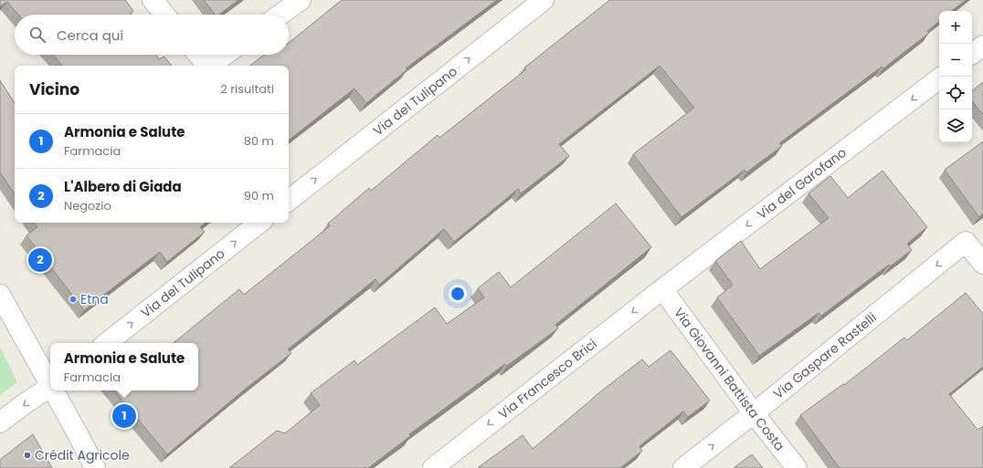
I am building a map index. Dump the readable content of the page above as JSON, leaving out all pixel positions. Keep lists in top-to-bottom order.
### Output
{
  "streets": {
    "street": [
      "Via del Tulipano",
      "Via del Garofano",
      "Via Gaspare Rastelli",
      "Via Francesco Brici",
      "Via Giovanni Battista Costa"
    ]
  },
  "crossings": [
    ["Via del Garofano", "Via Francesco Brici"],
    ["Via del Garofano", "Via Giovanni Battista Costa"],
    ["Via Gaspare Rastelli", "Via Giovanni Battista Costa"],
    ["Via Francesco Brici", "Via Giovanni Battista Costa"]
  ],
  "one_way": ["Via del Tulipano", "Via del Garofano", "Via Francesco Brici"],
  "places": ["Etna", "Crédit Agricole"],
  "page": {
    "map_buttons": ["+", "−"],
    "search": "Cerca qui",
    "heading": ["Vicino", "2 risultati"],
    "list": [
      {
        "mark": "1",
        "name": "Armonia e Salute",
        "note": "Farmacia",
        "value": "80 m"
      },
      {
        "mark": "2",
        "name": "L'Albero di Giada",
        "note": "Negozio",
        "value": "90 m"
      }
    ],
    "pins": ["2", "1"],
    "popup": ["Armonia e Salute", "Farmacia"]
  }
}
